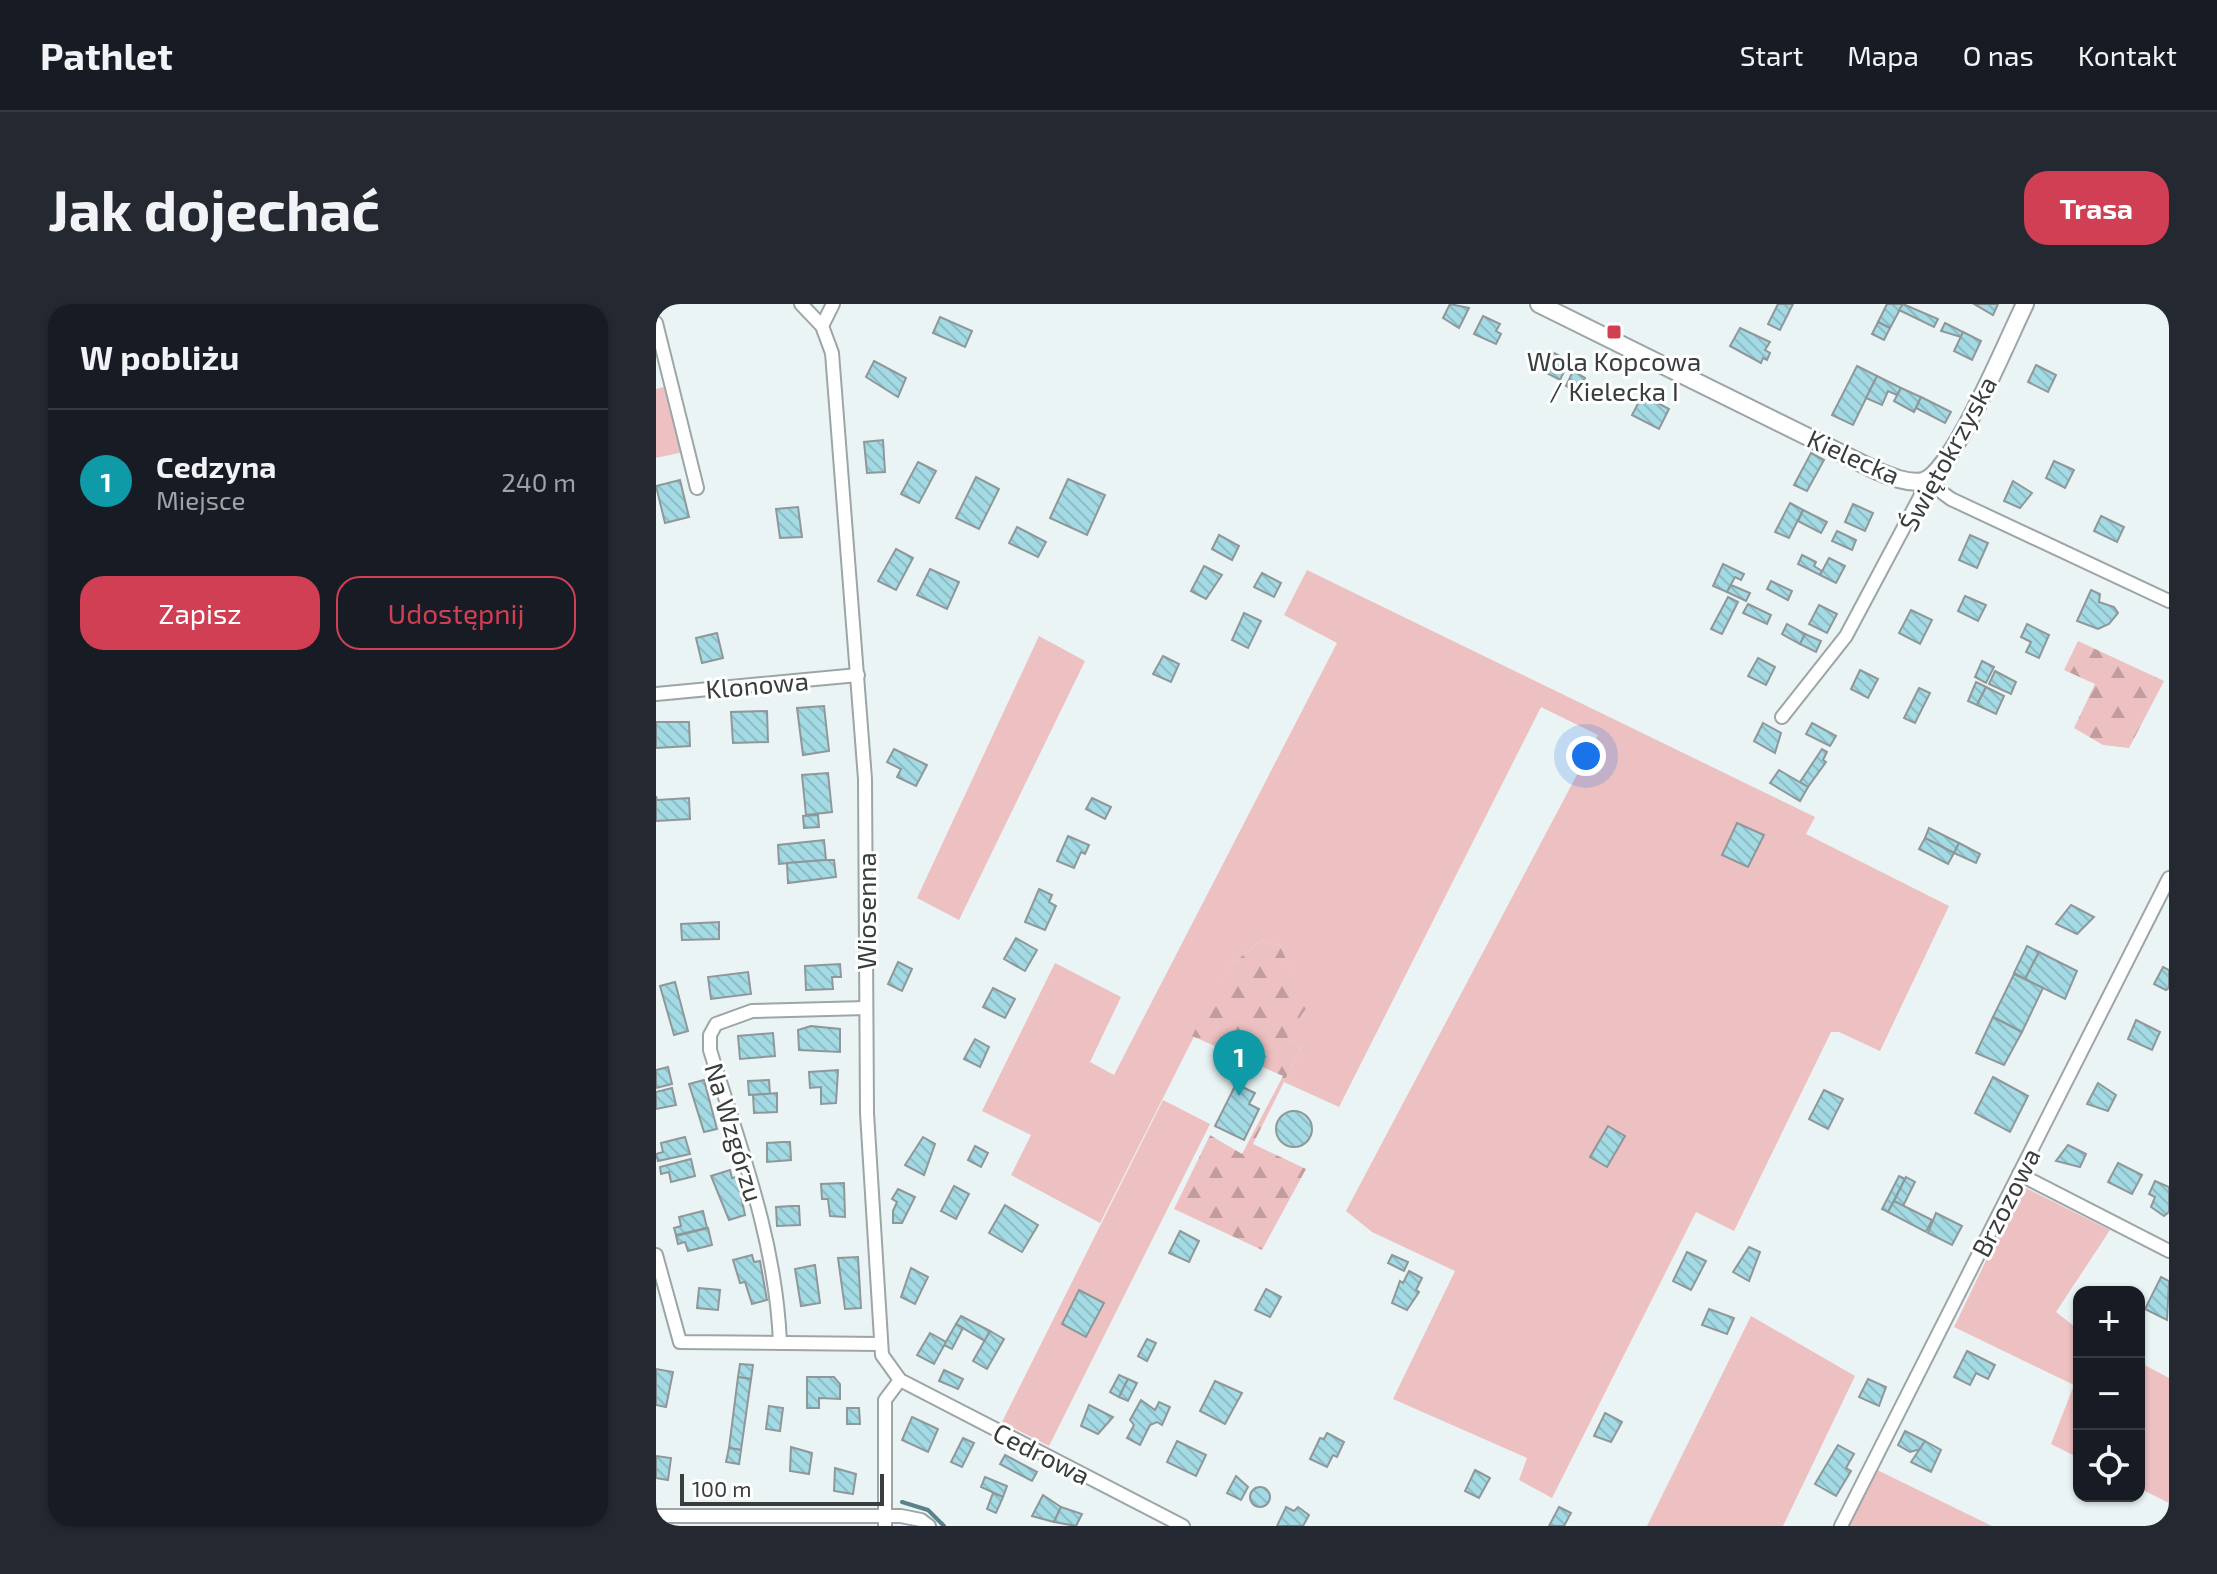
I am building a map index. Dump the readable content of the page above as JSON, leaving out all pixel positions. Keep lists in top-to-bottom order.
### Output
{
  "streets": {
    "street": [
      "Świętokrzyska",
      "Kielecka",
      "Klonowa",
      "Wiosenna",
      "Na Wzgórzu",
      "Brzozowa",
      "Cedrowa"
    ]
  },
  "crossings": [
    ["Świętokrzyska", "Kielecka"],
    ["Klonowa", "Wiosenna"],
    ["Wiosenna", "Na Wzgórzu"],
    ["Wiosenna", "Cedrowa"]
  ],
  "places": {
    "transit": ["Wola Kopcowa / Kielecka I"]
  },
  "scale_bar": "100 m",
  "page": {
    "header": "Pathlet",
    "nav": [
      "Start",
      "Mapa",
      "O nas",
      "Kontakt"
    ],
    "buttons": [
      "Trasa",
      ["Zapisz", "Udostępnij"]
    ],
    "title": "Jak dojechać",
    "heading": "W pobliżu",
    "list": [
      {
        "mark": "1",
        "name": "Cedzyna",
        "note": "Miejsce",
        "value": "240 m"
      }
    ],
    "pins": "1",
    "map_buttons": ["+", "−"],
    "scale": "100 m"
  }
}
